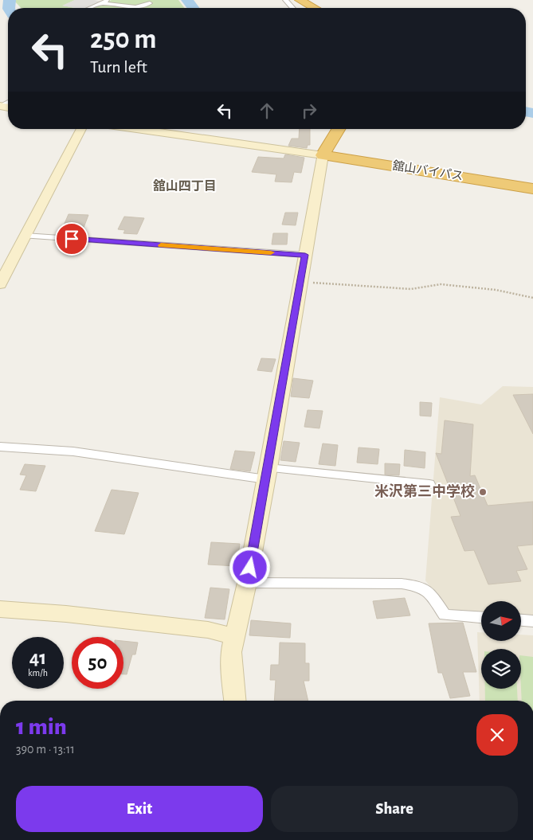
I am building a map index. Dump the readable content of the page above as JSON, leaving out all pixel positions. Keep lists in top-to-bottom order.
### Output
{
  "streets": {
    "highway": ["舘山バイパス"]
  },
  "districts": ["舘山四丁目"],
  "places": ["米沢第三中学校"],
  "north": "right",
  "page": {
    "turn": ["250 m", "Turn left"],
    "speed": "41 km/h",
    "limit": "50",
    "heading": ["1 min", "390 m · 13:11"],
    "buttons": ["Exit", "Share"]
  }
}
